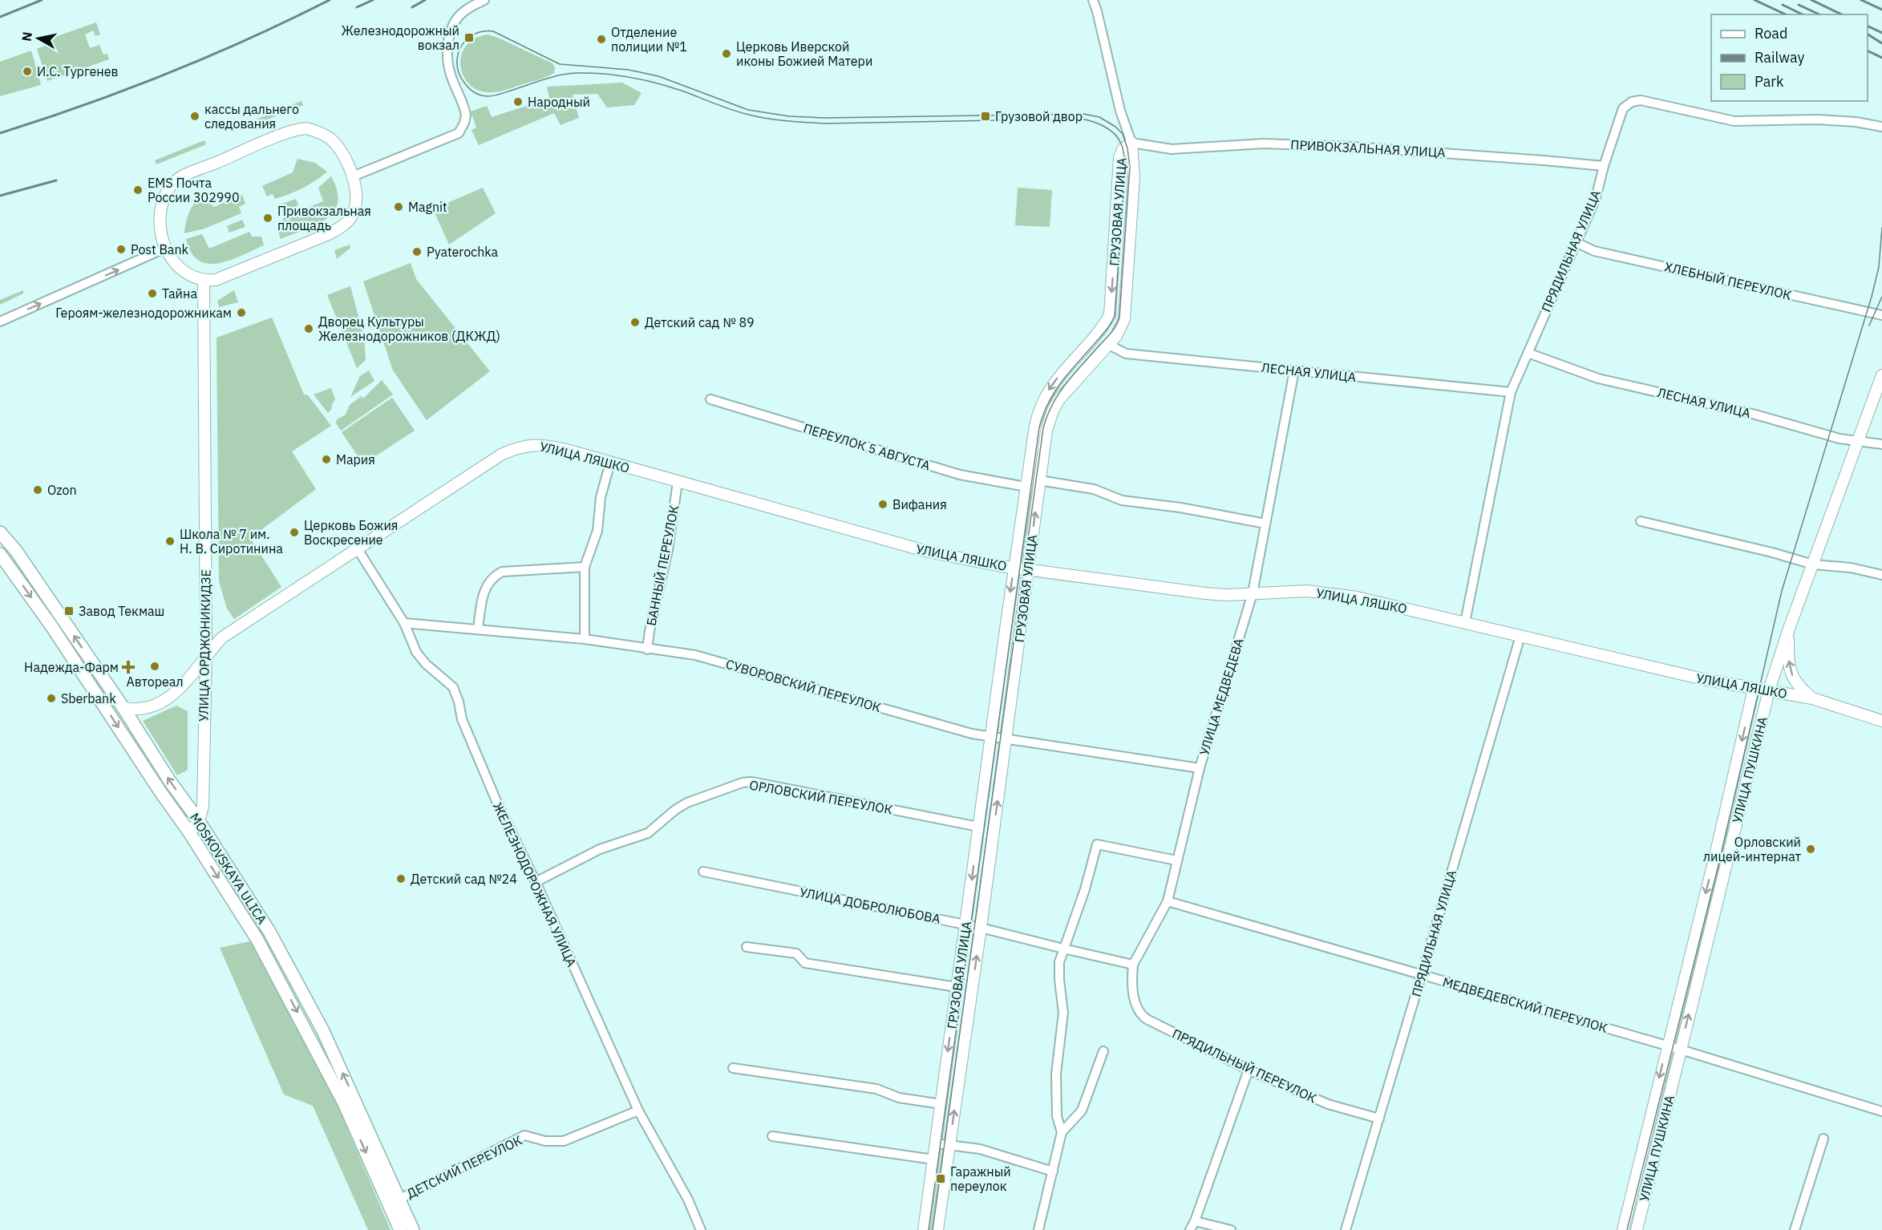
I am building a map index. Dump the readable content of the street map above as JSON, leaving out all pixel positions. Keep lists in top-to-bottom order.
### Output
{
  "streets": {
    "main road": ["MOSKOVSKAYA ULICA"],
    "street": [
      "ПРИВОКЗАЛЬНАЯ УЛИЦА",
      "ГРУЗОВАЯ УЛИЦА",
      "ПРЯДИЛЬНАЯ УЛИЦА",
      "ХЛЕБНЫЙ ПЕРЕУЛОК",
      "ЛЕСНАЯ УЛИЦА",
      "ПЕРЕУЛОК 5 АВГУСТА",
      "УЛИЦА ЛЯШКО",
      "БАННЫЙ ПЕРЕУЛОК",
      "УЛИЦА ОРДЖОНИКИДЗЕ",
      "СУВОРОВСКИЙ ПЕРЕУЛОК",
      "УЛИЦА МЕДВЕДЕВА",
      "УЛИЦА ПУШКИНА",
      "ОРЛОВСКИЙ ПЕРЕУЛОК",
      "ЖЕЛЕЗНОДОРОЖНАЯ УЛИЦА",
      "УЛИЦА ДОБРОЛЮБОВА",
      "МЕДВЕДЕВСКИЙ ПЕРЕУЛОК",
      "ПРЯДИЛЬНЫЙ ПЕРЕУЛОК",
      "ДЕТСКИЙ ПЕРЕУЛОК"
    ]
  },
  "crossings": [
    ["ПРИВОКЗАЛЬНАЯ УЛИЦА", "ГРУЗОВАЯ УЛИЦА"],
    ["ПРИВОКЗАЛЬНАЯ УЛИЦА", "ПРЯДИЛЬНАЯ УЛИЦА"],
    ["ГРУЗОВАЯ УЛИЦА", "ЛЕСНАЯ УЛИЦА"],
    ["ГРУЗОВАЯ УЛИЦА", "ПЕРЕУЛОК 5 АВГУСТА"],
    ["ГРУЗОВАЯ УЛИЦА", "УЛИЦА ЛЯШКО"],
    ["ГРУЗОВАЯ УЛИЦА", "СУВОРОВСКИЙ ПЕРЕУЛОК"],
    ["ГРУЗОВАЯ УЛИЦА", "ОРЛОВСКИЙ ПЕРЕУЛОК"],
    ["ГРУЗОВАЯ УЛИЦА", "УЛИЦА ДОБРОЛЮБОВА"],
    ["ПРЯДИЛЬНАЯ УЛИЦА", "ХЛЕБНЫЙ ПЕРЕУЛОК"],
    ["ПРЯДИЛЬНАЯ УЛИЦА", "ЛЕСНАЯ УЛИЦА"],
    ["ПРЯДИЛЬНАЯ УЛИЦА", "УЛИЦА ЛЯШКО"],
    ["ПРЯДИЛЬНАЯ УЛИЦА", "МЕДВЕДЕВСКИЙ ПЕРЕУЛОК"],
    ["ПРЯДИЛЬНАЯ УЛИЦА", "ПРЯДИЛЬНЫЙ ПЕРЕУЛОК"],
    ["ЛЕСНАЯ УЛИЦА", "УЛИЦА МЕДВЕДЕВА"],
    ["ЛЕСНАЯ УЛИЦА", "УЛИЦА ПУШКИНА"],
    ["УЛИЦА ЛЯШКО", "БАННЫЙ ПЕРЕУЛОК"],
    ["УЛИЦА ЛЯШКО", "УЛИЦА ОРДЖОНИКИДЗЕ"],
    ["УЛИЦА ЛЯШКО", "УЛИЦА МЕДВЕДЕВА"],
    ["УЛИЦА ЛЯШКО", "УЛИЦА ПУШКИНА"],
    ["УЛИЦА ЛЯШКО", "MOSKOVSKAYA ULICA"],
    ["УЛИЦА ЛЯШКО", "ЖЕЛЕЗНОДОРОЖНАЯ УЛИЦА"],
    ["БАННЫЙ ПЕРЕУЛОК", "СУВОРОВСКИЙ ПЕРЕУЛОК"],
    ["УЛИЦА ОРДЖОНИКИДЗЕ", "MOSKOVSKAYA ULICA"],
    ["СУВОРОВСКИЙ ПЕРЕУЛОК", "УЛИЦА МЕДВЕДЕВА"],
    ["СУВОРОВСКИЙ ПЕРЕУЛОК", "ЖЕЛЕЗНОДОРОЖНАЯ УЛИЦА"],
    ["УЛИЦА МЕДВЕДЕВА", "УЛИЦА ДОБРОЛЮБОВА"],
    ["УЛИЦА МЕДВЕДЕВА", "МЕДВЕДЕВСКИЙ ПЕРЕУЛОК"],
    ["УЛИЦА МЕДВЕДЕВА", "ПРЯДИЛЬНЫЙ ПЕРЕУЛОК"],
    ["УЛИЦА ПУШКИНА", "МЕДВЕДЕВСКИЙ ПЕРЕУЛОК"],
    ["ОРЛОВСКИЙ ПЕРЕУЛОК", "ЖЕЛЕЗНОДОРОЖНАЯ УЛИЦА"],
    ["MOSKOVSKAYA ULICA", "ДЕТСКИЙ ПЕРЕУЛОК"],
    ["ЖЕЛЕЗНОДОРОЖНАЯ УЛИЦА", "ДЕТСКИЙ ПЕРЕУЛОК"]
  ],
  "places": {
    "transit": [
      "Железнодорожный вокзал",
      "Грузовой двор",
      "Завод Текмаш",
      "Гаражный переулок"
    ],
    "other": [
      "Отделение полиции №1",
      "Церковь Иверской иконы Божией Матери",
      "И.С. Тургенев",
      "Народный",
      "кассы дальнего следования",
      "EMS Почта России 302990",
      "Magnit",
      "Привокзальная площадь",
      "Post Bank",
      "Pyaterochka",
      "Тайна",
      "Героям-железнодорожникам",
      "Детский сад № 89",
      "Дворец Культуры Железнодорожников (ДКЖД)",
      "Мария",
      "Ozon",
      "Вифания",
      "Церковь Божия Воскресение",
      "Школа № 7 им. Н. В. Сиротинина",
      "Автореал",
      "Sberbank",
      "Орловский лицей-интернат",
      "Детский сад №24"
    ],
    "health": ["Надежда-Фарм"]
  },
  "legend": ["Road", "Railway", "Park"],
  "north": "left"
}
